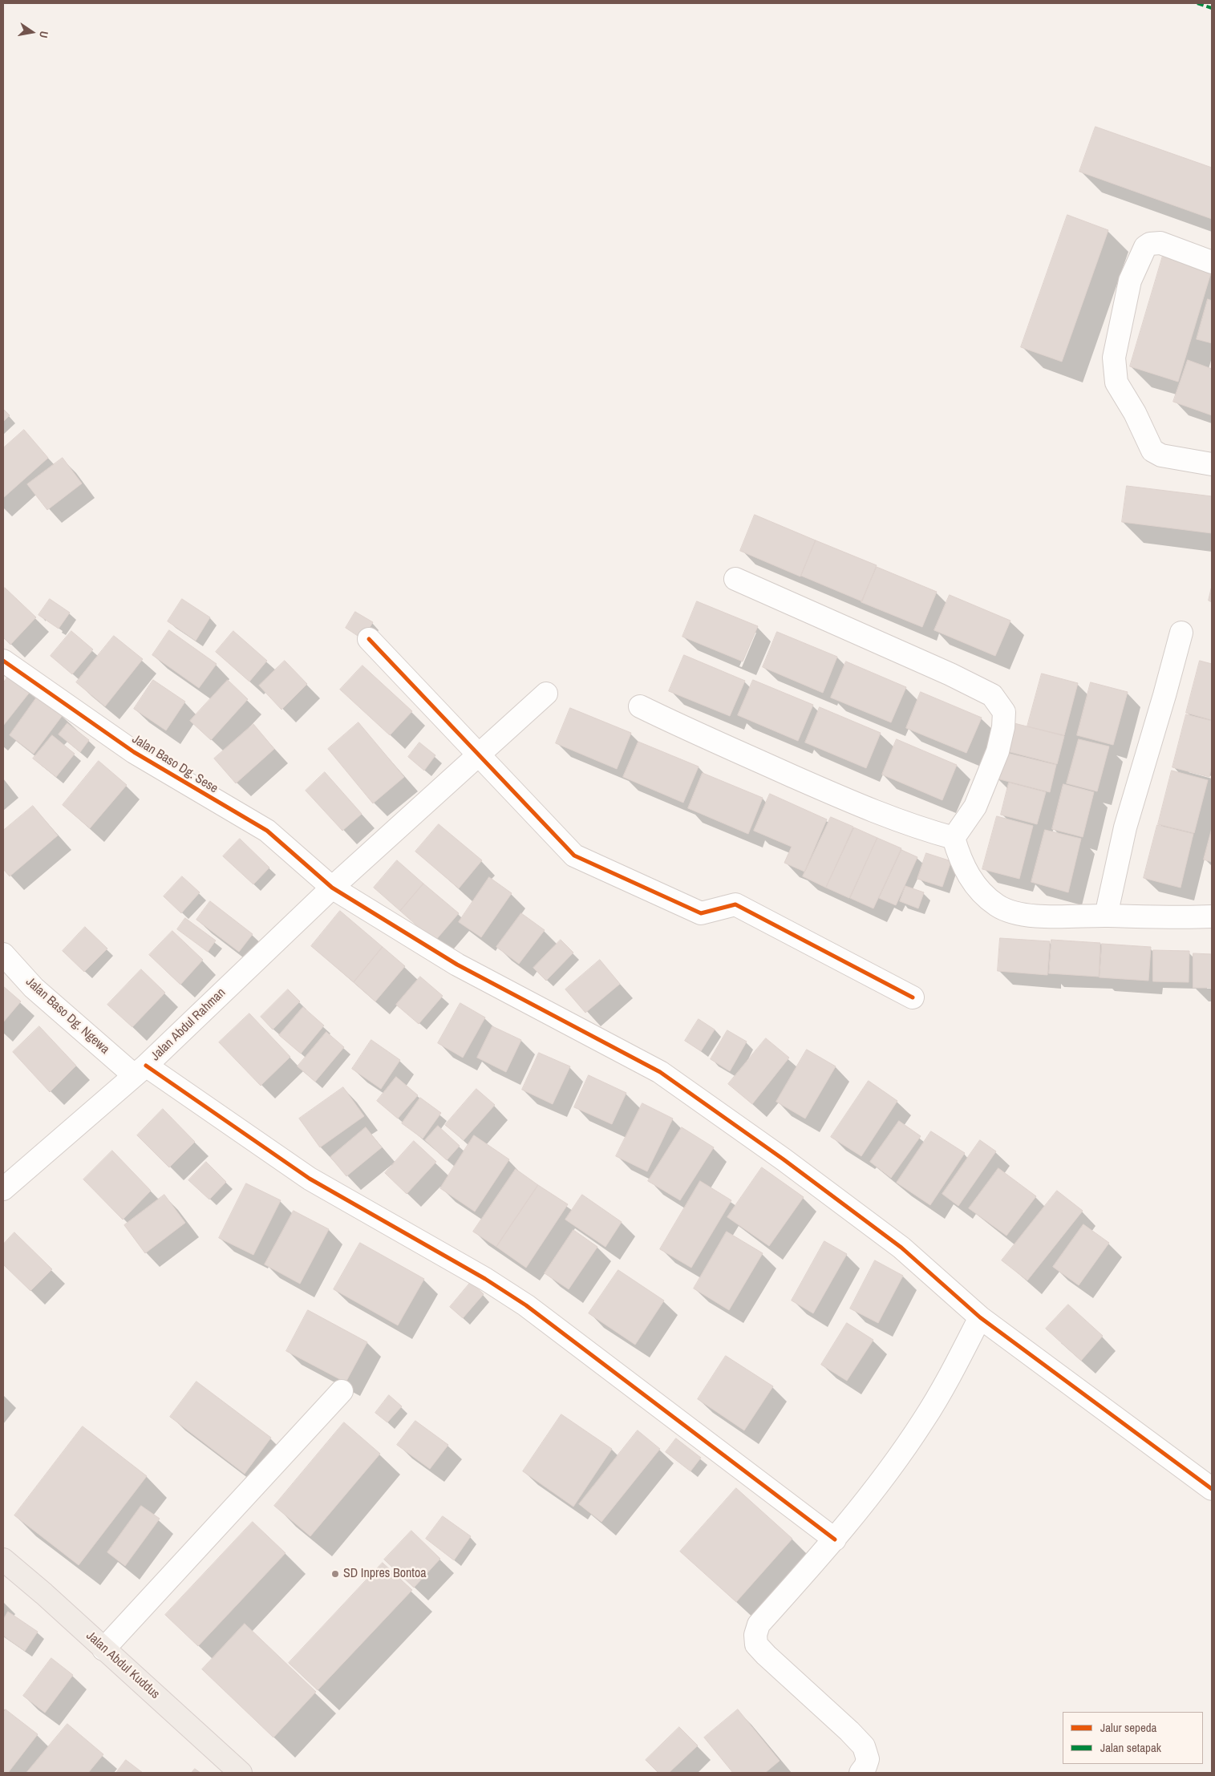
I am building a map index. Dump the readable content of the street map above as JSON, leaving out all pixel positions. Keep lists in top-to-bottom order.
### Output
{
  "streets": {
    "main road": ["Jalan Abdul Kuddus"],
    "street": ["Jalan Baso Dg. Sese", "Jalan Baso Dg. Ngewa", "Jalan Abdul Rahman"]
  },
  "crossings": [
    ["Jalan Baso Dg. Sese", "Jalan Abdul Rahman"],
    ["Jalan Baso Dg. Ngewa", "Jalan Abdul Rahman"]
  ],
  "places": ["SD Inpres Bontoa"],
  "legend": ["Jalur sepeda", "Jalan setapak"],
  "north": "right"
}
